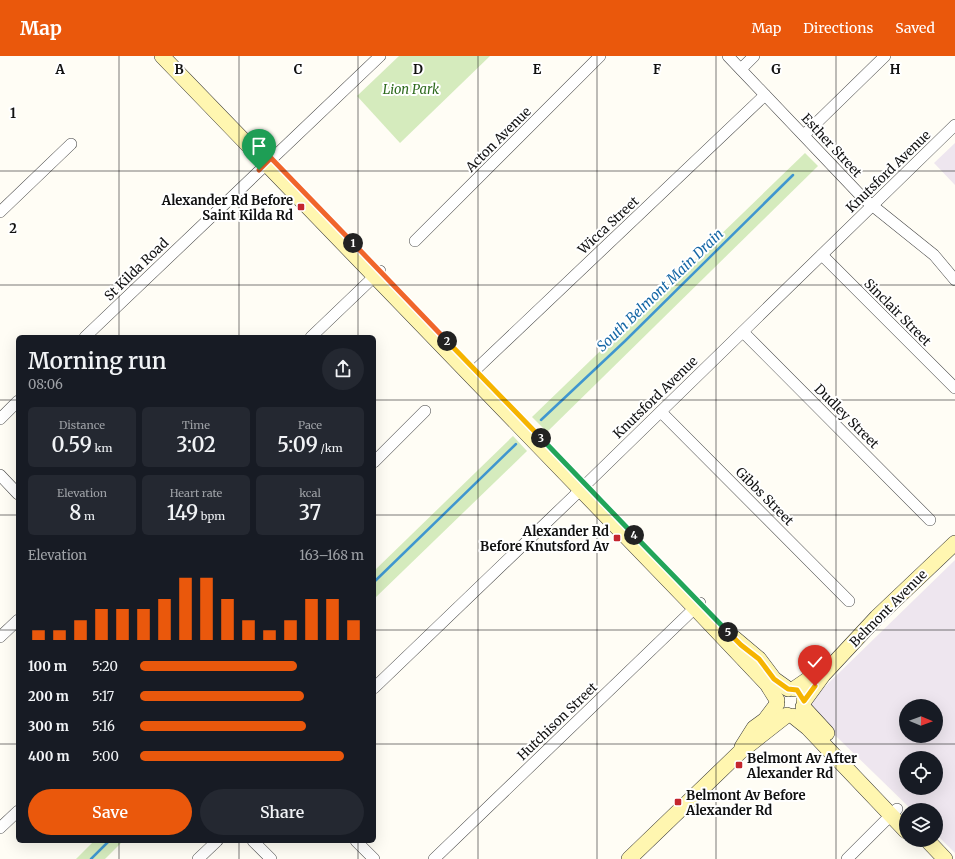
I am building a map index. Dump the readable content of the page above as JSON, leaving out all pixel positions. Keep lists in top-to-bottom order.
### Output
{
  "streets": {
    "main road": ["Belmont Avenue"],
    "street": [
      "Acton Avenue",
      "Esther Street",
      "Knutsford Avenue",
      "Wicca Street",
      "St Kilda Road",
      "Sinclair Street",
      "Dudley Street",
      "Gibbs Street",
      "Hutchison Street"
    ]
  },
  "crossings": [
    ["Esther Street", "Knutsford Avenue"],
    ["Esther Street", "Wicca Street"],
    ["Knutsford Avenue", "Sinclair Street"],
    ["Knutsford Avenue", "Dudley Street"],
    ["Knutsford Avenue", "Gibbs Street"]
  ],
  "water": ["South Belmont Main Drain"],
  "parks": ["Lion Park"],
  "places": {
    "transit": [
      "Alexander Rd Before Saint Kilda Rd",
      "Alexander Rd Before Knutsford Av",
      "Belmont Av After Alexander Rd",
      "Belmont Av Before Alexander Rd"
    ]
  },
  "north": "right",
  "page": {
    "header": "Map",
    "nav": ["Map", "Directions", "Saved"],
    "pins": [
      "1",
      "2",
      "3",
      "4",
      "5"
    ],
    "heading": ["Morning run", "08:06"],
    "stats": [
      ["Distance", "0.59 km"],
      ["Time", "3:02"],
      ["Pace", "5:09 /km"],
      ["Elevation", "8 m"],
      ["Heart rate", "149 bpm"],
      ["kcal", "37"]
    ],
    "chart": ["Elevation", "163–168 m"],
    "list": [
      {
        "name": "100 m",
        "note": "5:20"
      },
      {
        "name": "200 m",
        "note": "5:17"
      },
      {
        "name": "300 m",
        "note": "5:16"
      },
      {
        "name": "400 m",
        "note": "5:00"
      }
    ],
    "buttons": ["Save", "Share"]
  },
  "grid": {
    "columns": [
      "A",
      "B",
      "C",
      "D",
      "E",
      "F",
      "G",
      "H"
    ],
    "rows": ["1", "2"]
  }
}
